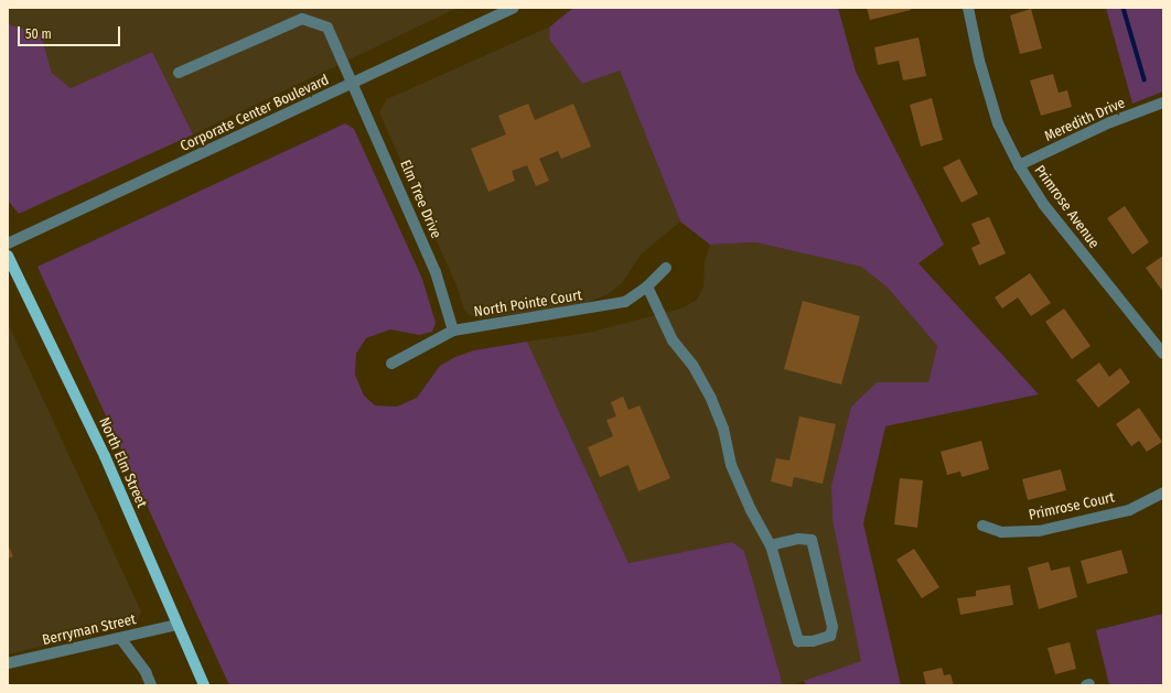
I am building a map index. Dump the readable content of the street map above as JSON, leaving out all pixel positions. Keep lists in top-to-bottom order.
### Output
{
  "streets": {
    "main road": ["North Elm Street"],
    "street": [
      "Corporate Center Boulevard",
      "Meredith Drive",
      "Elm Tree Drive",
      "Primrose Avenue",
      "North Pointe Court",
      "Primrose Court",
      "Berryman Street"
    ]
  },
  "crossings": [
    ["Corporate Center Boulevard", "Elm Tree Drive"],
    ["Meredith Drive", "Primrose Avenue"],
    ["Elm Tree Drive", "North Pointe Court"],
    ["North Elm Street", "Berryman Street"]
  ],
  "scale_bar": "50 m"
}
